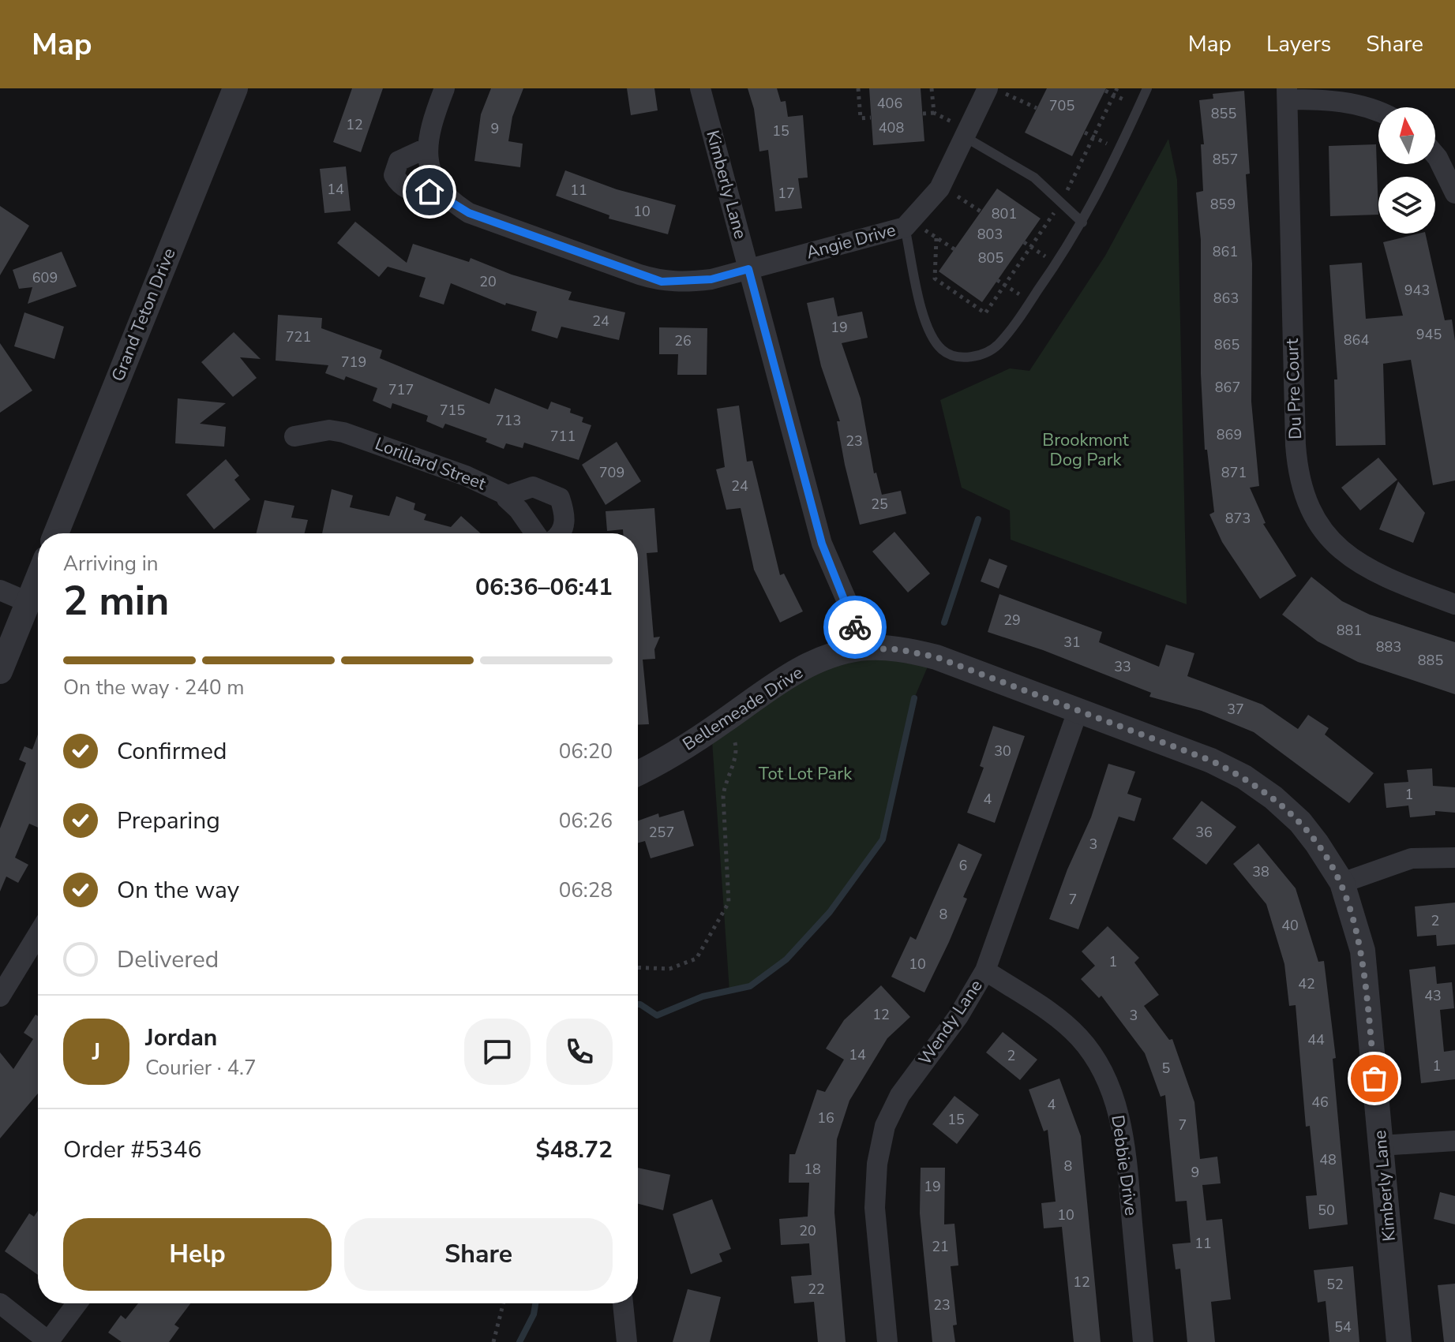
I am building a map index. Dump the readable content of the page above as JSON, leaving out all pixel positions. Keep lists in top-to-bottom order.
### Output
{
  "streets": {
    "street": [
      "Kimberly Lane",
      "Angie Drive",
      "Grand Teton Drive",
      "Du Pre Court",
      "Lorillard Street",
      "Bellemeade Drive",
      "Wendy Lane",
      "Debbie Drive"
    ]
  },
  "crossings": [
    ["Kimberly Lane", "Angie Drive"],
    ["Kimberly Lane", "Bellemeade Drive"],
    ["Kimberly Lane", "Wendy Lane"],
    ["Wendy Lane", "Debbie Drive"]
  ],
  "parks": ["Brookmont Dog Park", "Tot Lot Park"],
  "house_numbers": [
    "406",
    "705",
    "855",
    "12",
    "408",
    "9",
    "15",
    "857",
    "14",
    "11",
    "17",
    "859",
    "10",
    "801",
    "803",
    "861",
    "805",
    "609",
    "20",
    "943",
    "863",
    "24",
    "19",
    "945",
    "721",
    "864",
    "26",
    "865",
    "719",
    "867",
    "717",
    "715",
    "713",
    "869",
    "711",
    "23",
    "709",
    "871",
    "24",
    "25",
    "873",
    "29",
    "881",
    "31",
    "883",
    "885",
    "33",
    "37",
    "30",
    "1",
    "4",
    "257",
    "36",
    "3",
    "6",
    "38",
    "7",
    "8",
    "2",
    "40",
    "1",
    "10",
    "42",
    "43",
    "12",
    "3",
    "44",
    "14",
    "2",
    "1",
    "5",
    "46",
    "4",
    "16",
    "15",
    "7",
    "48",
    "8",
    "18",
    "9",
    "19",
    "50",
    "10",
    "20",
    "11",
    "21",
    "12",
    "52",
    "22",
    "23",
    "54"
  ],
  "north": "top",
  "page": {
    "header": "Map",
    "nav": ["Map", "Layers", "Share"],
    "heading": ["2 min", "Arriving in", "06:36–06:41"],
    "panel": [
      "Jordan",
      "Courier · 4.7",
      "Order #5346",
      "$48.72"
    ],
    "bar": "On the way · 240 m",
    "list": [
      ["Confirmed", "06:20"],
      ["Preparing", "06:26"],
      ["On the way", "06:28"],
      "Delivered"
    ],
    "round": "J",
    "buttons": ["Help", "Share"]
  }
}
